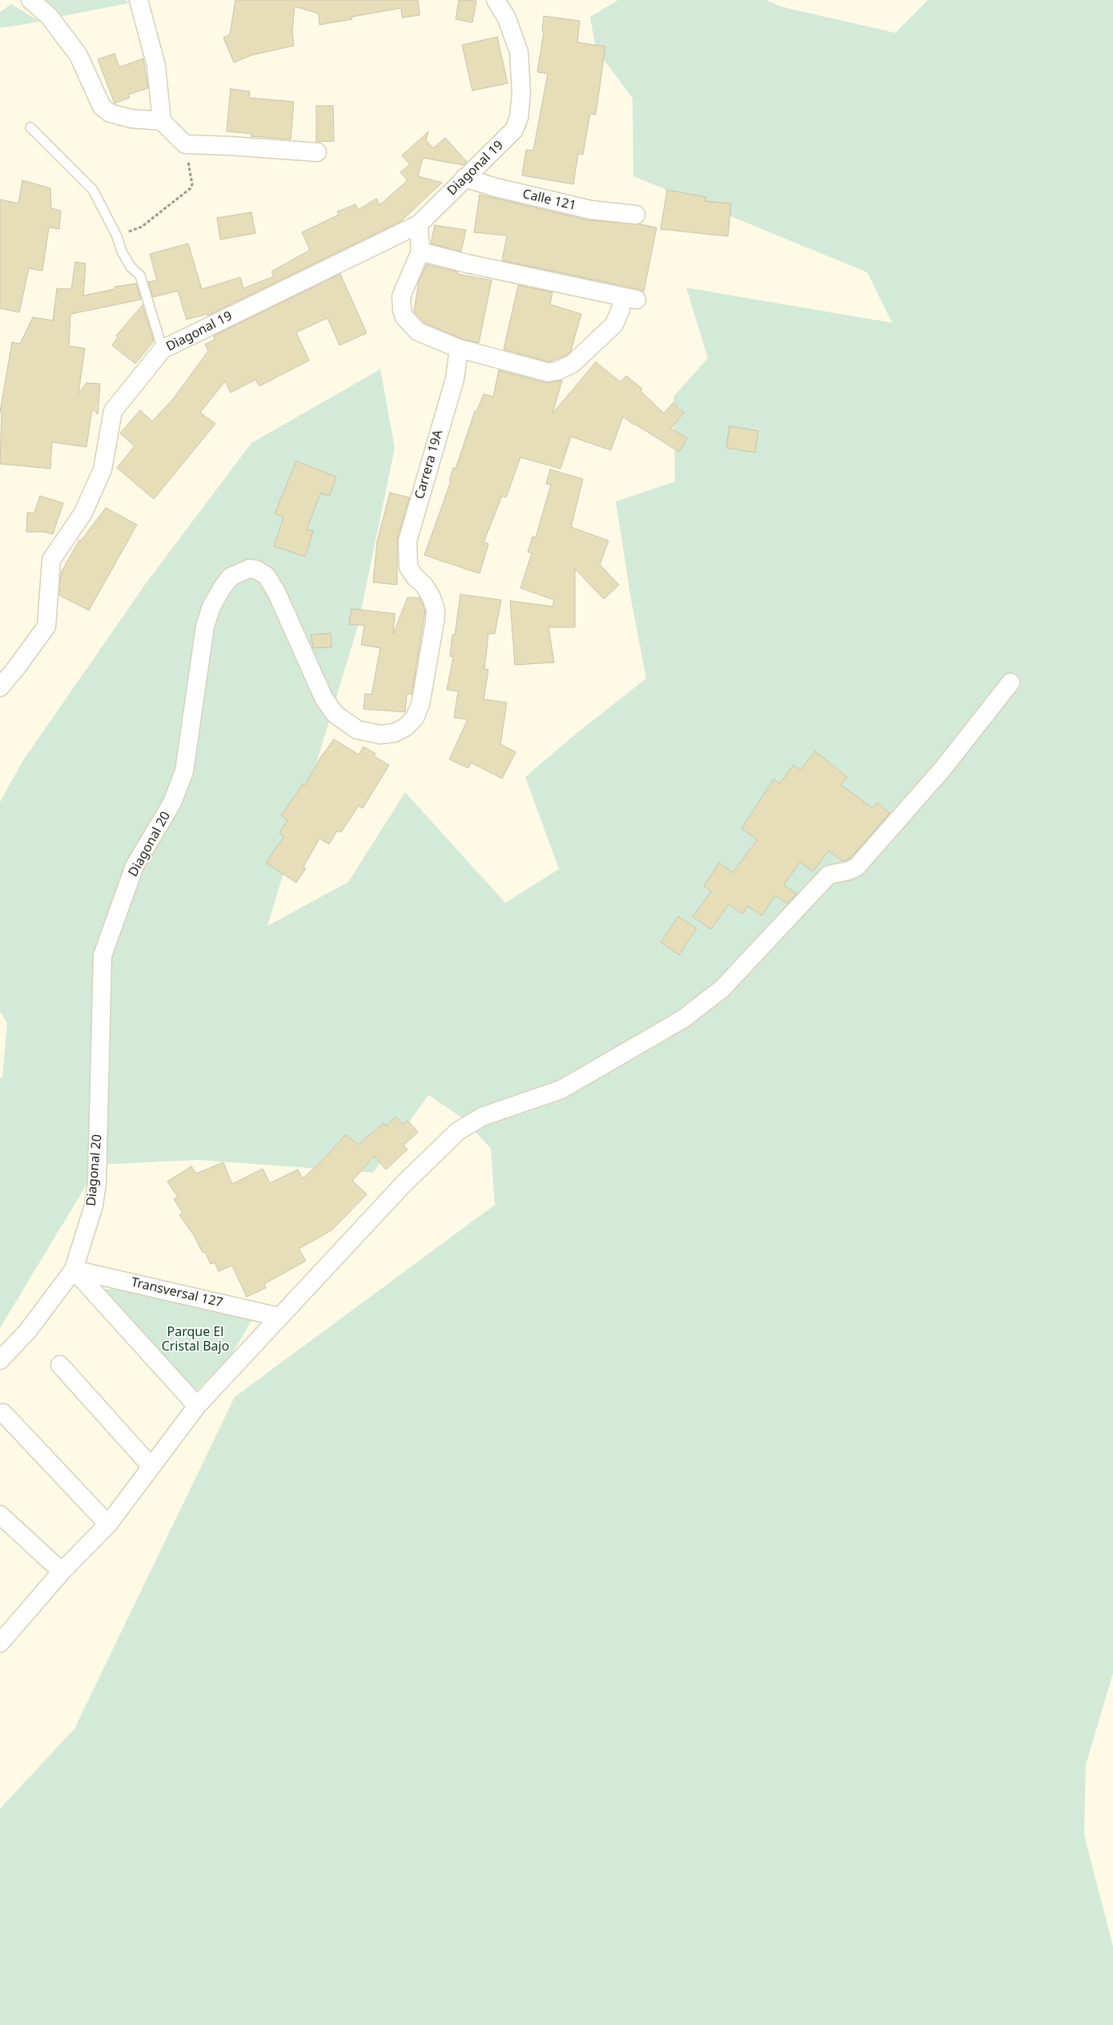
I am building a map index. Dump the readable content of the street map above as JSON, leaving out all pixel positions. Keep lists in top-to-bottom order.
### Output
{
  "streets": {
    "street": [
      "Diagonal 19",
      "Calle 121",
      "Carrera 19A",
      "Diagonal 20",
      "Transversal 127"
    ]
  },
  "crossings": [
    ["Diagonal 19", "Calle 121"],
    ["Carrera 19A", "Diagonal 20"],
    ["Diagonal 20", "Transversal 127"]
  ],
  "parks": ["Parque El Cristal Bajo"]
}
